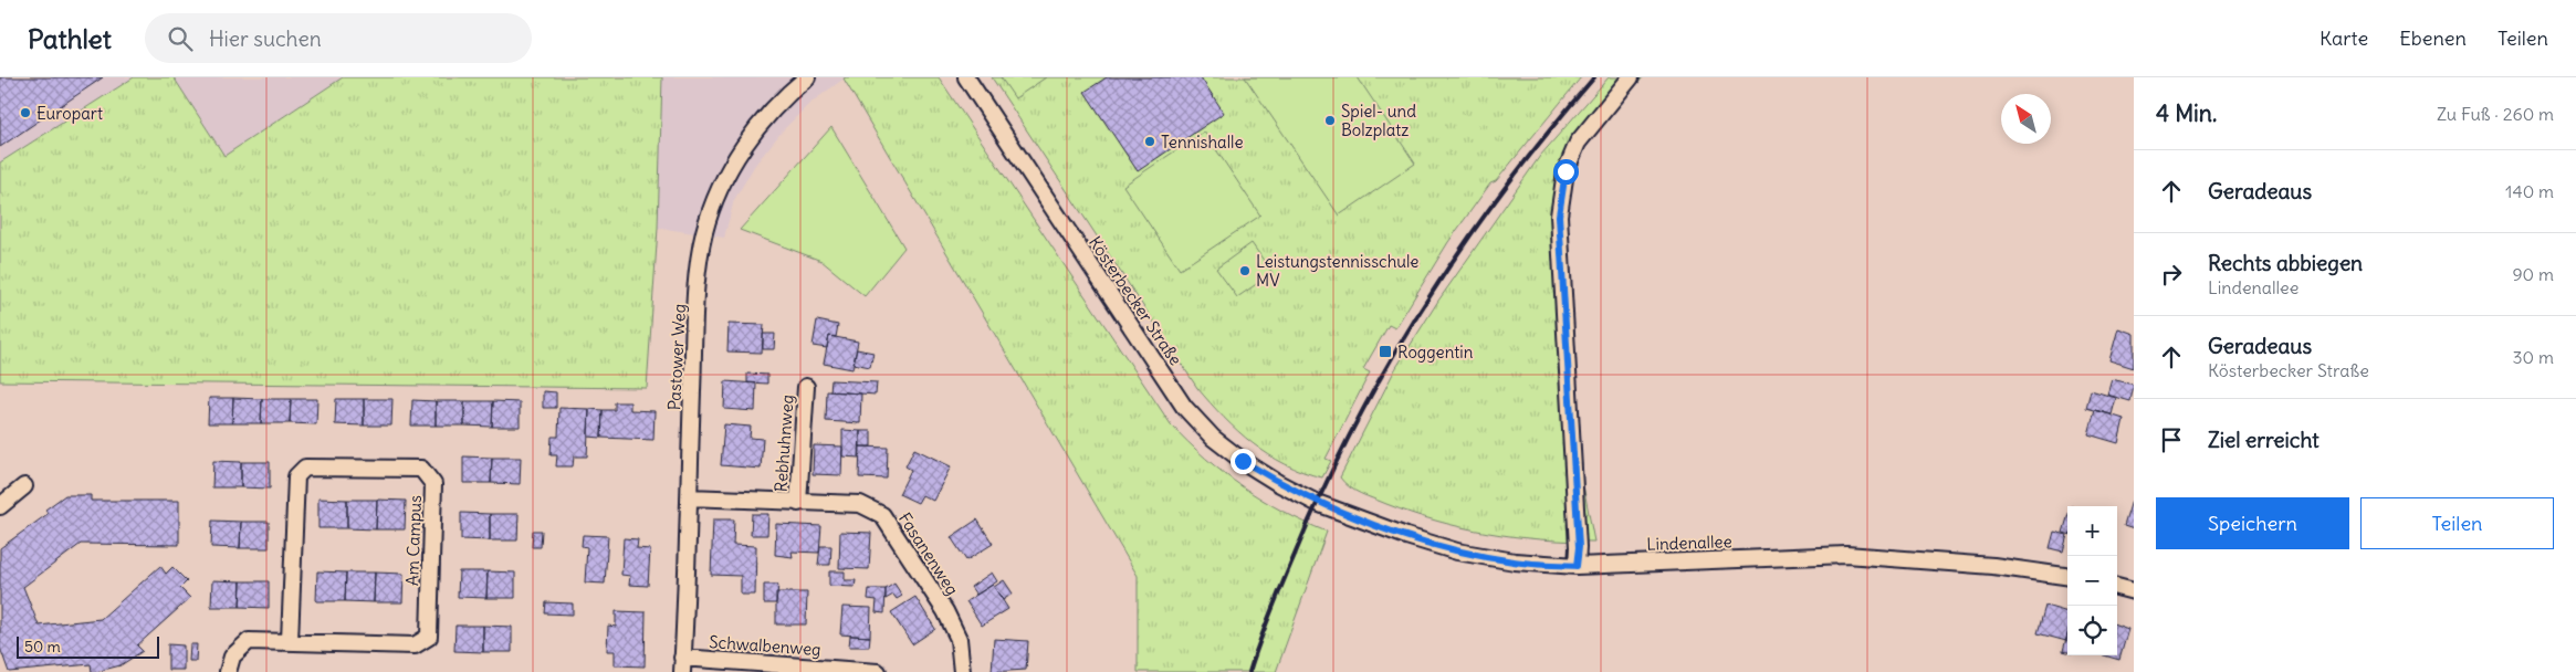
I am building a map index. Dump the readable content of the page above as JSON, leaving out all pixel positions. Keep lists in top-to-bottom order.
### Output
{
  "streets": {
    "street": [
      "Kösterbecker Straße",
      "Pastower Weg",
      "Rebhuhnweg",
      "Am Campus",
      "Lindenallee",
      "Fasanenweg",
      "Schwalbenweg"
    ]
  },
  "crossings": [
    ["Kösterbecker Straße", "Lindenallee"],
    ["Pastower Weg", "Fasanenweg"],
    ["Pastower Weg", "Schwalbenweg"],
    ["Rebhuhnweg", "Fasanenweg"]
  ],
  "places": {
    "other": [
      "Europart",
      "Spiel- und Bolzplatz",
      "Tennishalle",
      "Leistungstennisschule MV"
    ],
    "transit": ["Roggentin"]
  },
  "scale_bar": "50 m",
  "north": "top left",
  "page": {
    "header": "Pathlet",
    "search": "Hier suchen",
    "nav": ["Karte", "Ebenen", "Teilen"],
    "heading": ["4 Min.", "Zu Fuß · 260 m"],
    "list": [
      ["Geradeaus", "140 m"],
      ["Rechts abbiegen", "Lindenallee", "90 m"],
      ["Geradeaus", "Kösterbecker Straße", "30 m"],
      "Ziel erreicht"
    ],
    "buttons": ["Speichern", "Teilen"],
    "map_buttons": ["+", "−"],
    "scale": "50 m"
  }
}
